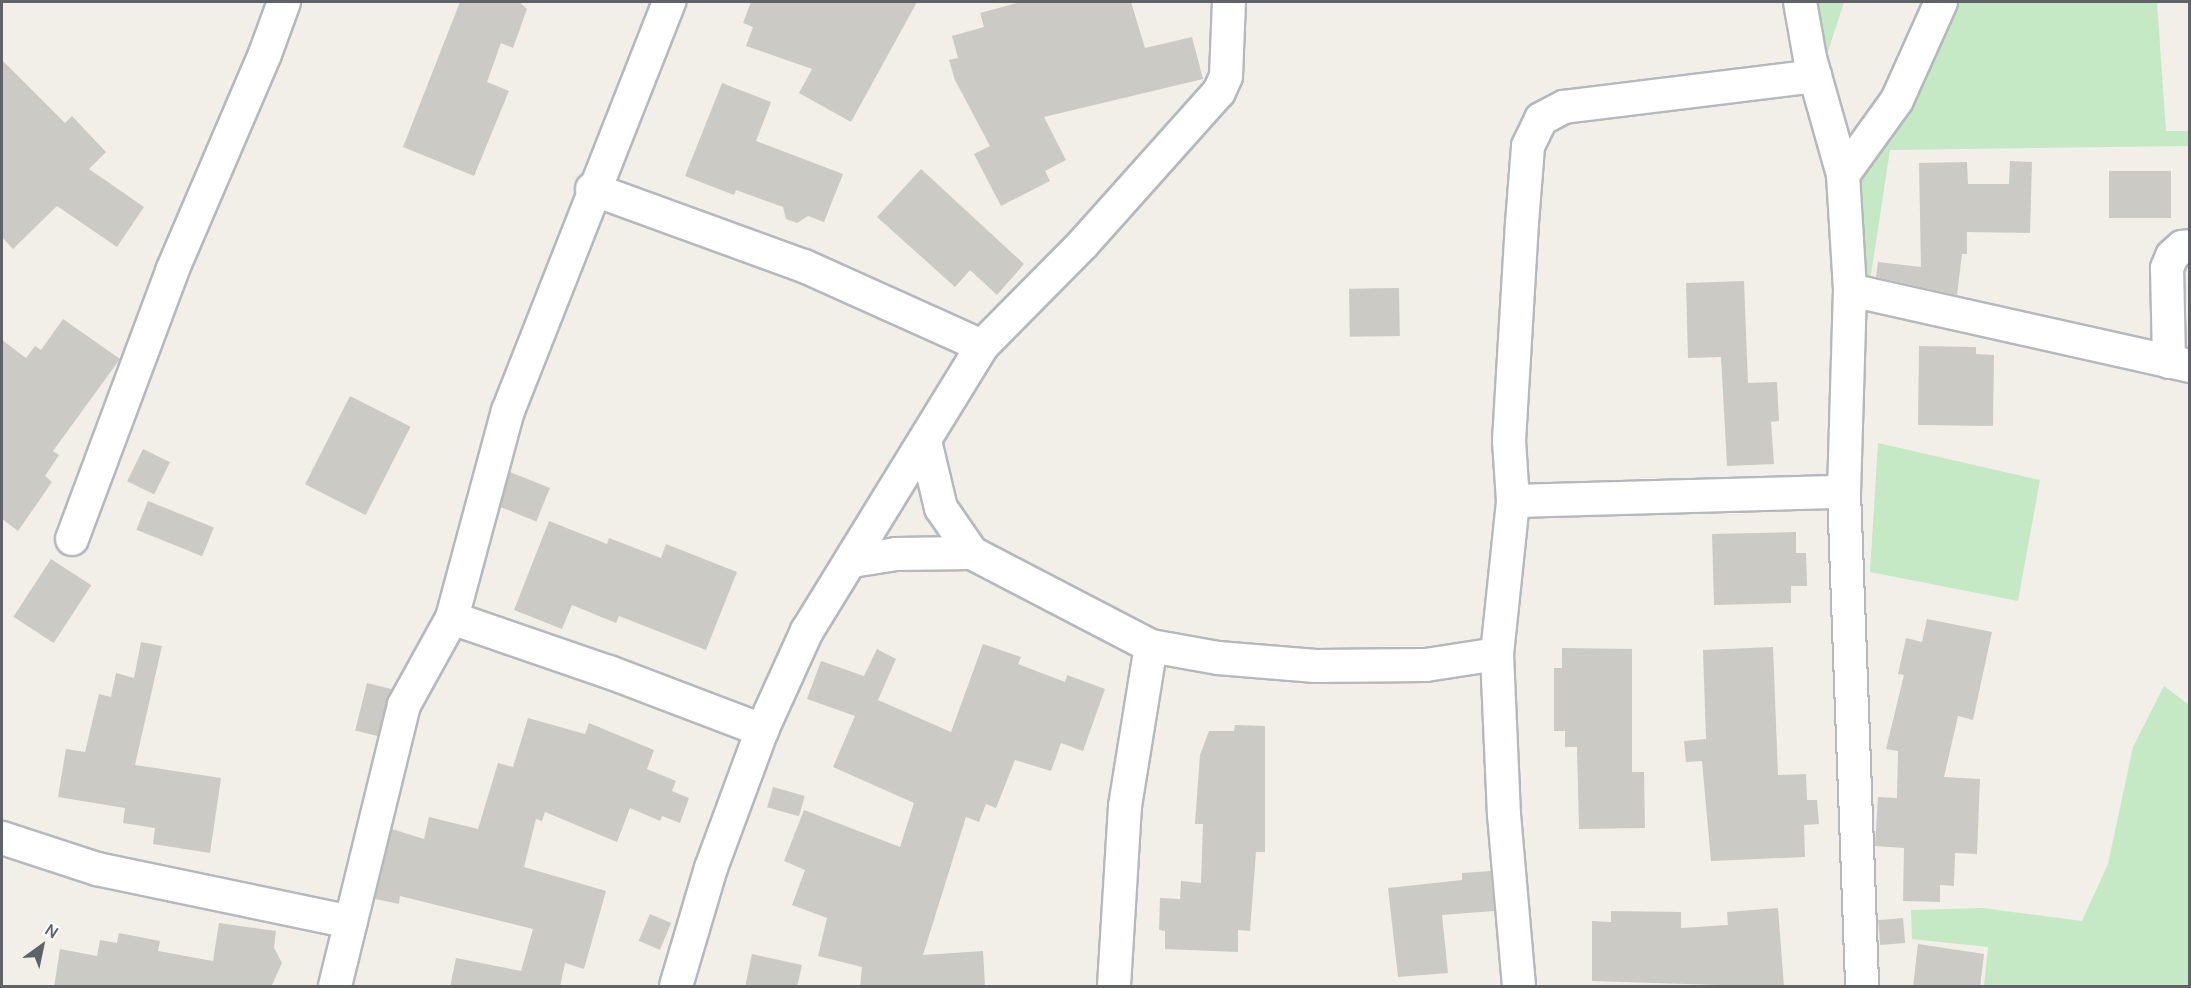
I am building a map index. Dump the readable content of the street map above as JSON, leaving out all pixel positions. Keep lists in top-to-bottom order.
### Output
{
  "north": "top right"
}
